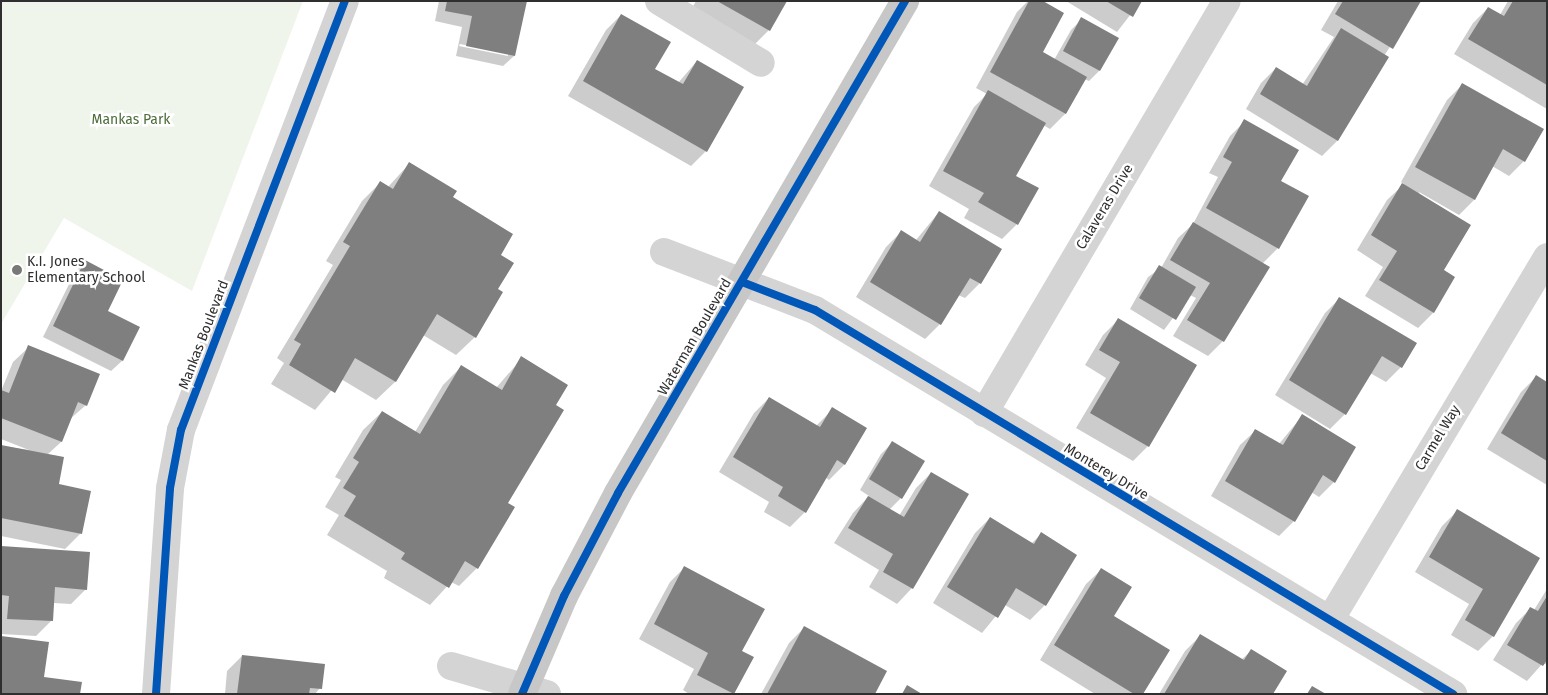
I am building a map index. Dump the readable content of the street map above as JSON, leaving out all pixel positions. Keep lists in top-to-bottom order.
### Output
{
  "streets": {
    "main road": ["Waterman Boulevard"],
    "street": [
      "Calaveras Drive",
      "Mankas Boulevard",
      "Carmel Way",
      "Monterey Drive"
    ]
  },
  "crossings": [
    ["Calaveras Drive", "Monterey Drive"],
    ["Waterman Boulevard", "Monterey Drive"],
    ["Carmel Way", "Monterey Drive"]
  ],
  "parks": ["Mankas Park"],
  "places": ["K.I. Jones Elementary School"]
}
